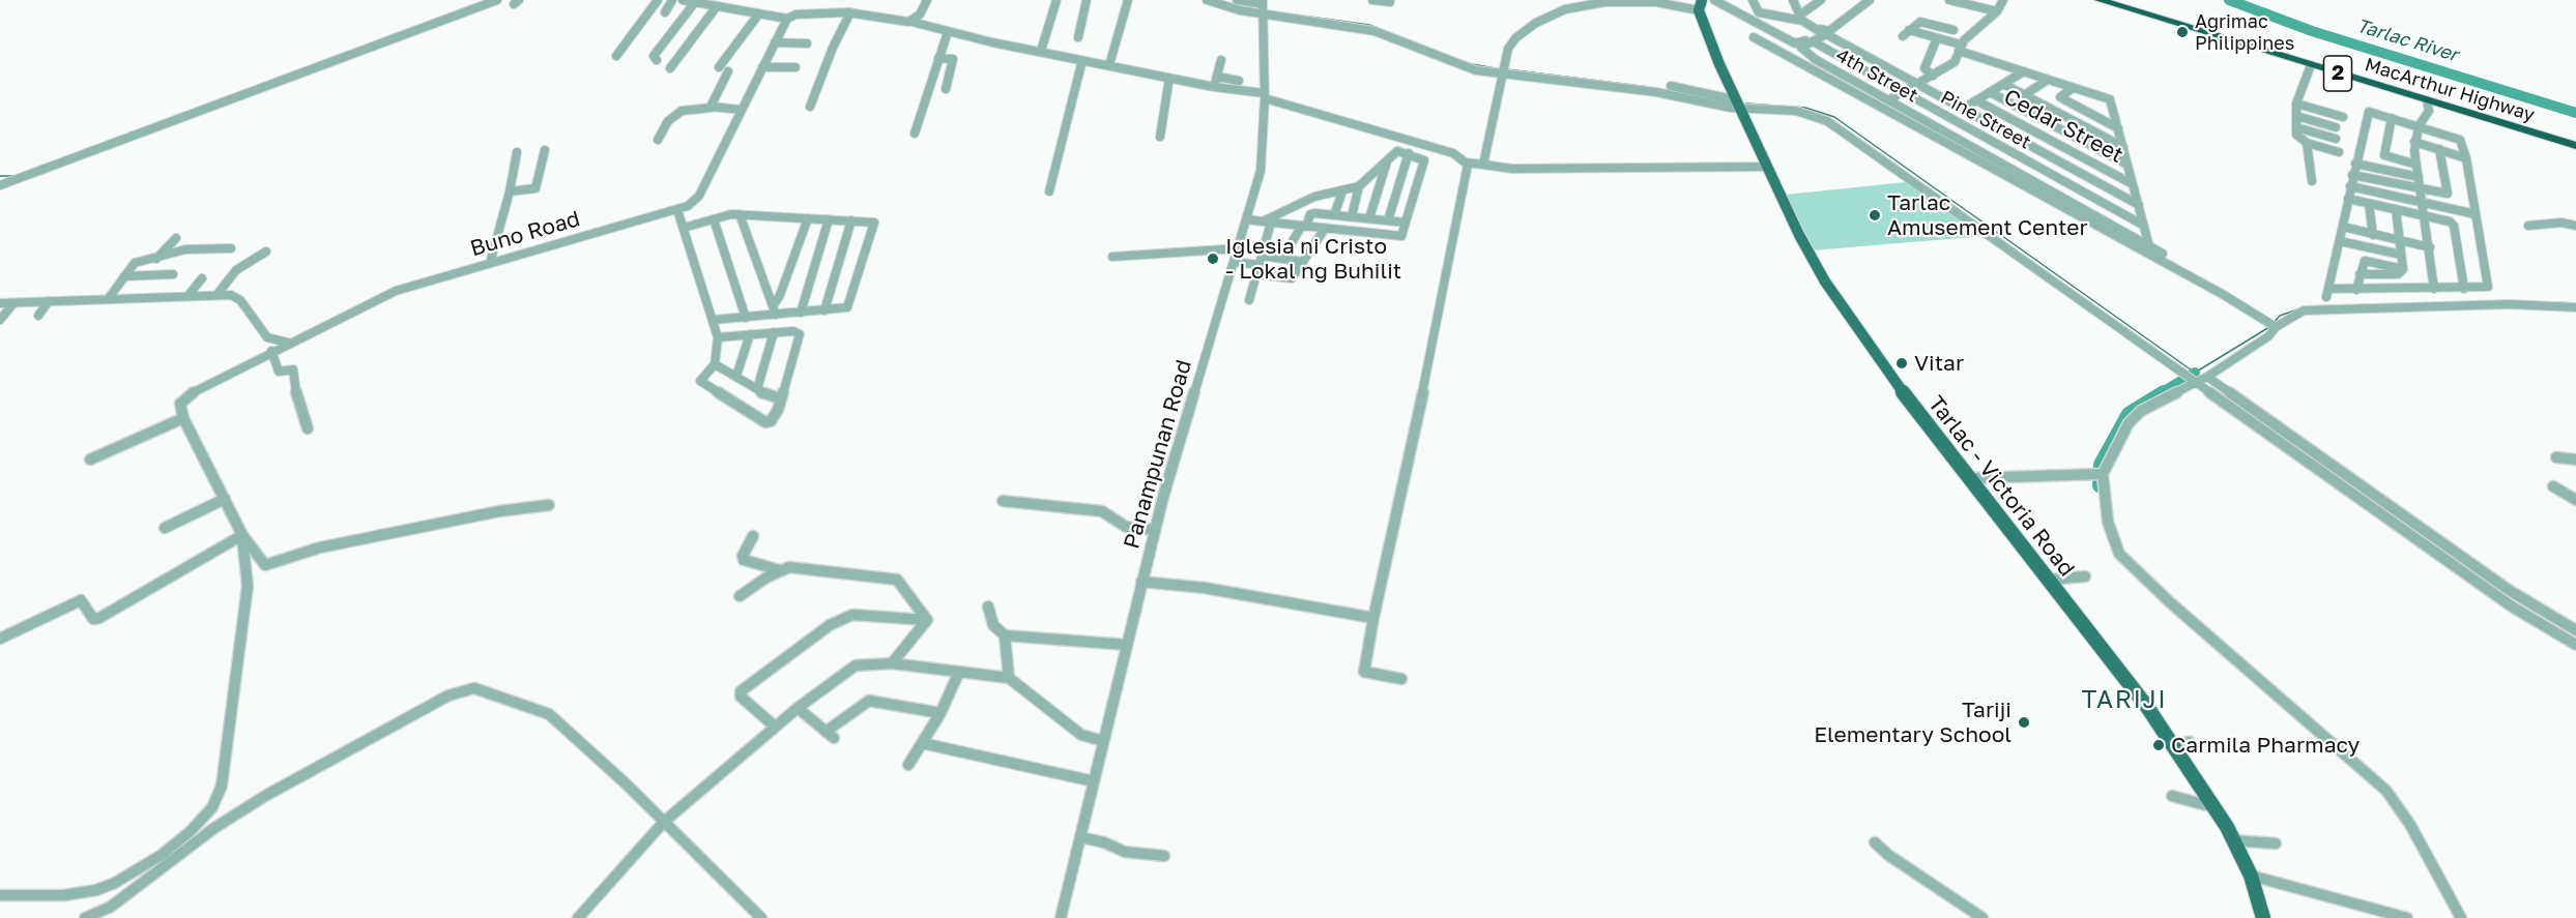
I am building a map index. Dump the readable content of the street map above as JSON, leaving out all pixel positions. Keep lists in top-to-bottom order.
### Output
{
  "streets": {
    "highway": ["2", "MacArthur Highway"],
    "main road": ["Tarlac - Victoria Road"],
    "street": [
      "4th Street",
      "Pine Street",
      "Cedar Street",
      "Buno Road",
      "Panampunan Road"
    ]
  },
  "crossings": [
    ["4th Street", "Pine Street"]
  ],
  "districts": ["TARIJI"],
  "water": ["Tarlac River"],
  "places": [
    "Agrimac Philippines",
    "Tarlac Amusement Center",
    "Iglesia ni Cristo - Lokal ng Buhilit",
    "Vitar",
    "Tariji Elementary School",
    "Carmila Pharmacy"
  ]
}
